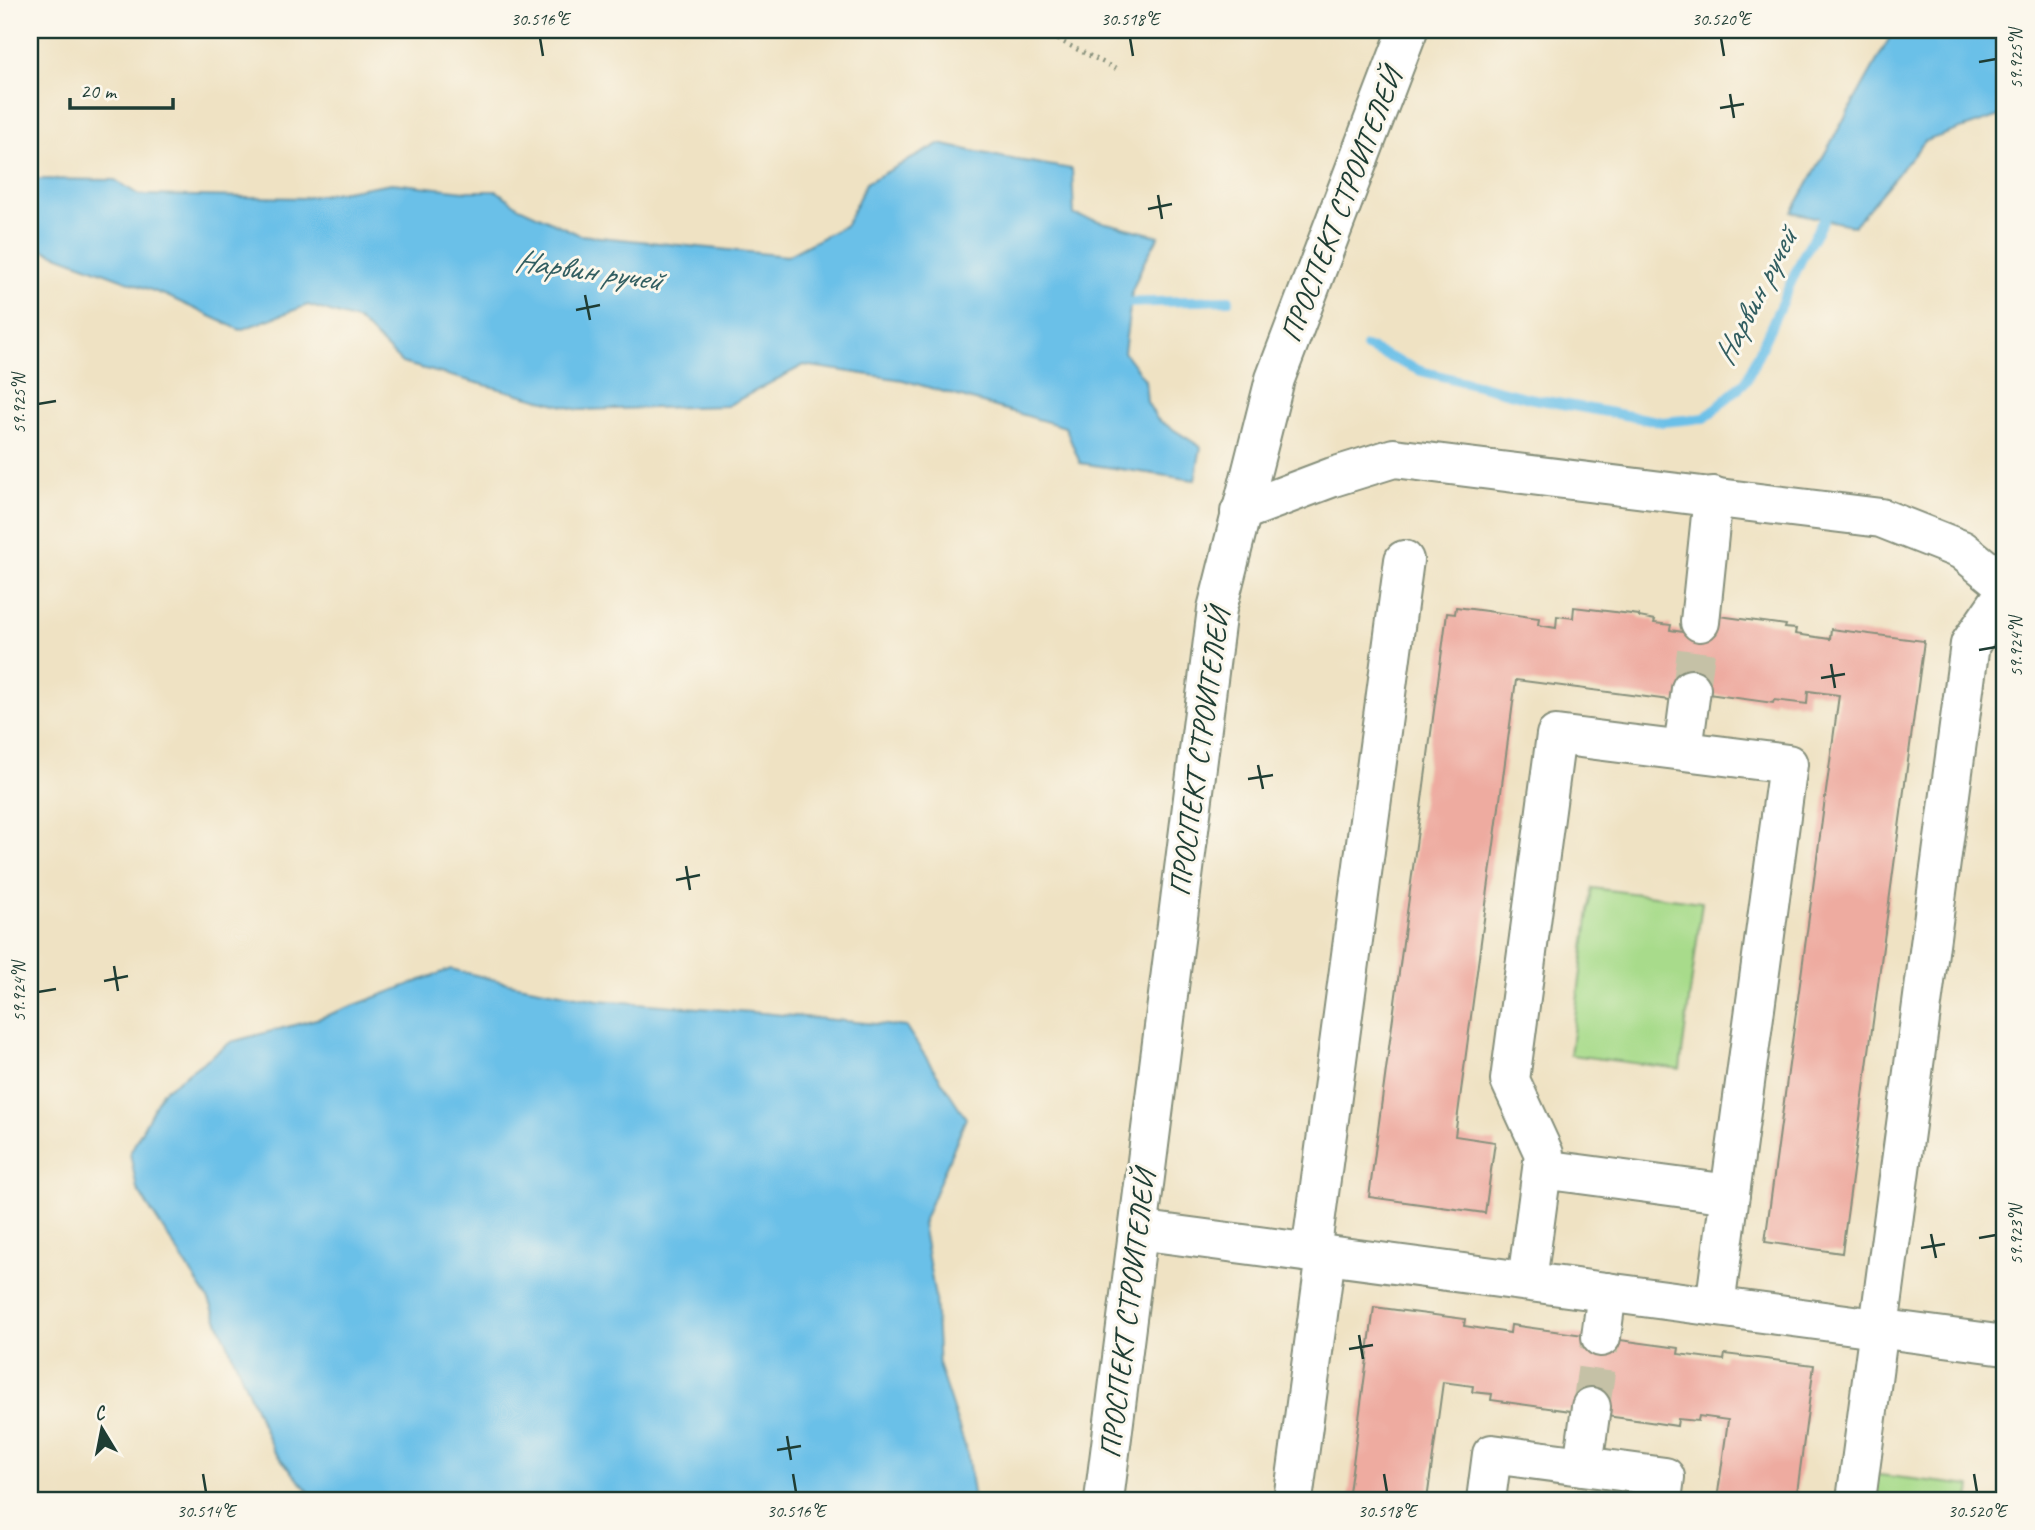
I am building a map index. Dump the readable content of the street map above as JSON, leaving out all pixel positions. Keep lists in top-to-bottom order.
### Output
{
  "streets": {
    "street": ["ПРОСПЕКТ СТРОИТЕЛЕЙ"]
  },
  "water": ["Нарвин ручей"],
  "scale_bar": "20 m",
  "north": "top",
  "coordinates": [
    "30.516°E",
    "30.518°E",
    "30.520°E",
    "59.925°N",
    "59.924°N",
    "59.923°N",
    "30.514°E"
  ]
}
